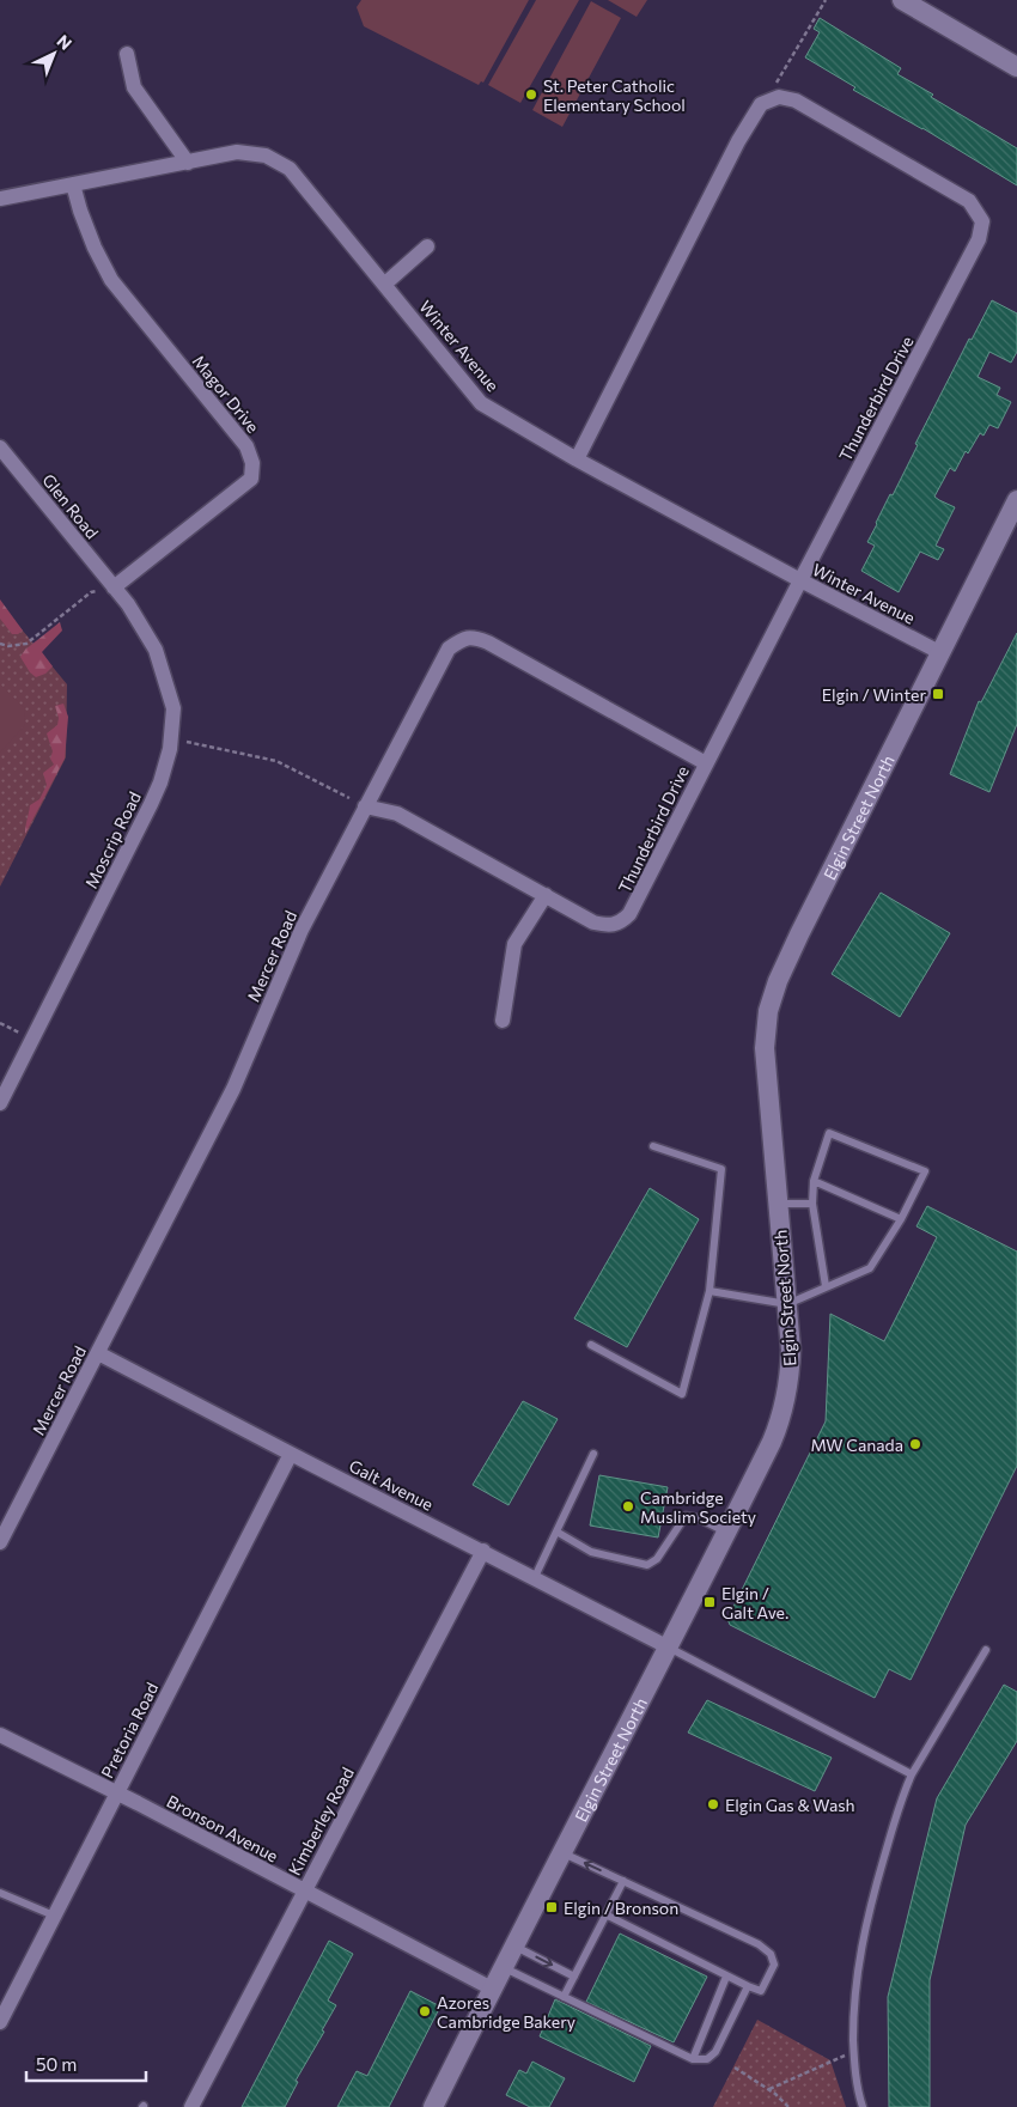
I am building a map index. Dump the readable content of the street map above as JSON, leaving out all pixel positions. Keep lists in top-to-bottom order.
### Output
{
  "streets": {
    "street": [
      "Winter Avenue",
      "Magor Drive",
      "Thunderbird Drive",
      "Glen Road",
      "Elgin Street North",
      "Moscrip Road",
      "Mercer Road",
      "Galt Avenue",
      "Pretoria Road",
      "Kimberley Road",
      "Bronson Avenue"
    ]
  },
  "crossings": [
    ["Winter Avenue", "Magor Drive"],
    ["Winter Avenue", "Thunderbird Drive"],
    ["Winter Avenue", "Elgin Street North"],
    ["Magor Drive", "Glen Road"],
    ["Magor Drive", "Moscrip Road"],
    ["Thunderbird Drive", "Mercer Road"],
    ["Glen Road", "Moscrip Road"],
    ["Elgin Street North", "Galt Avenue"],
    ["Elgin Street North", "Bronson Avenue"],
    ["Mercer Road", "Galt Avenue"],
    ["Galt Avenue", "Pretoria Road"],
    ["Galt Avenue", "Kimberley Road"],
    ["Pretoria Road", "Bronson Avenue"],
    ["Kimberley Road", "Bronson Avenue"]
  ],
  "places": {
    "other": [
      "St. Peter Catholic Elementary School",
      "MW Canada",
      "Cambridge Muslim Society",
      "Elgin Gas & Wash",
      "Azores Cambridge Bakery"
    ],
    "transit": ["Elgin / Winter", "Elgin / Galt Ave.", "Elgin / Bronson"]
  },
  "scale_bar": "50 m",
  "north": "top right"
}
